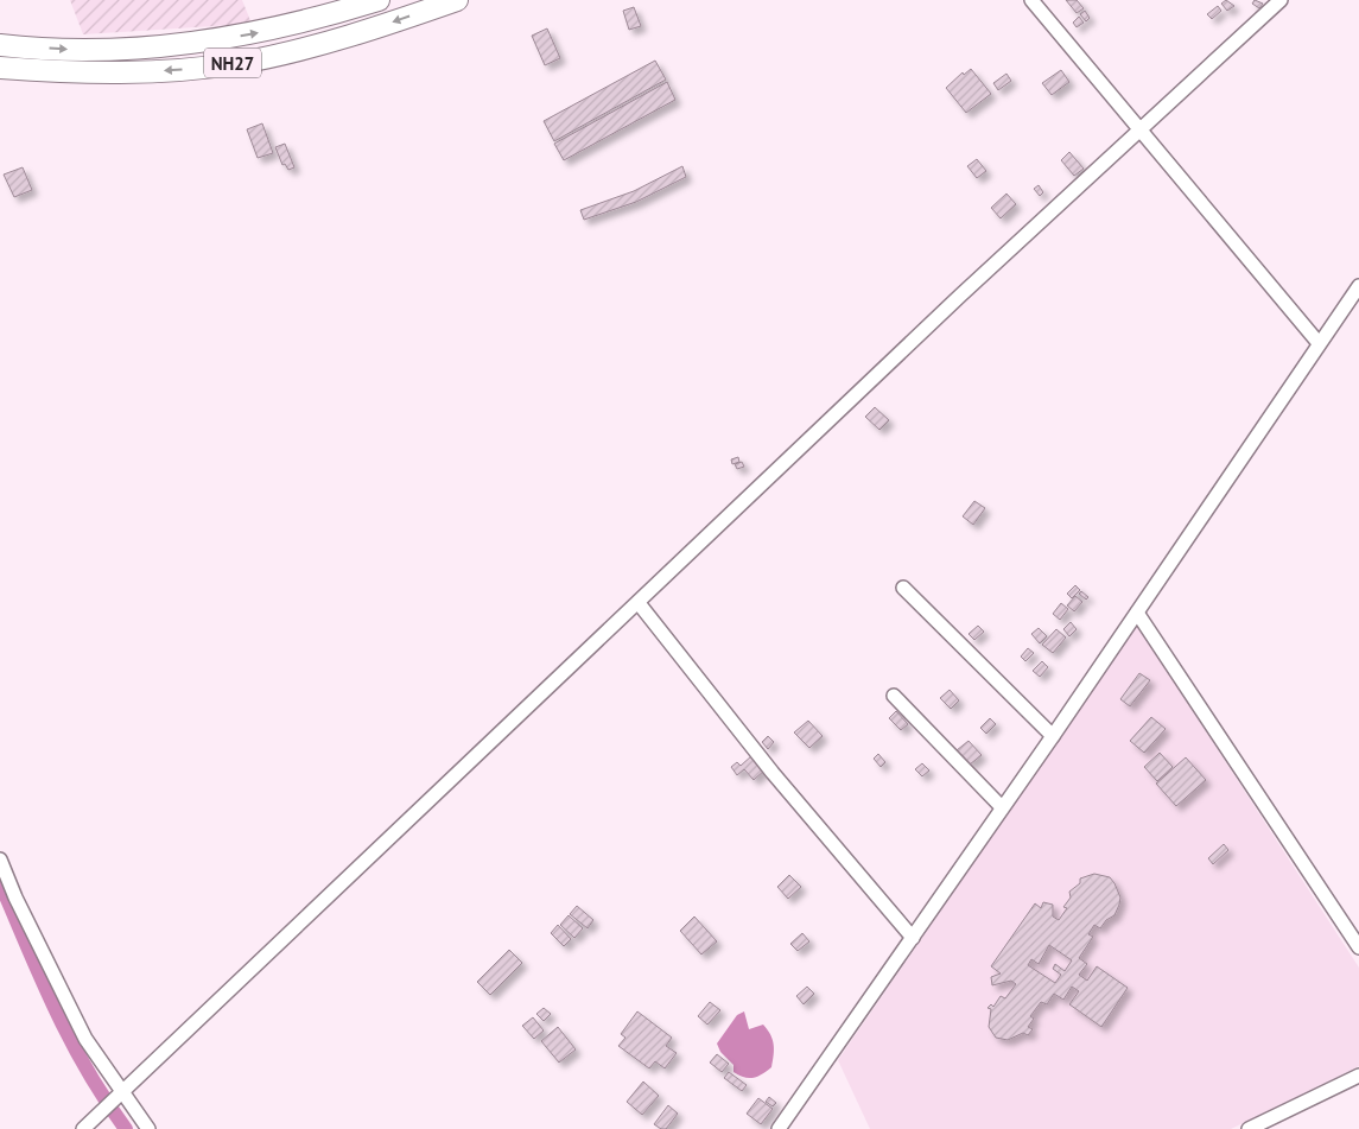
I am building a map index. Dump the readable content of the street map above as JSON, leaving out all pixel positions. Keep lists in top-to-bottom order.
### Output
{
  "streets": {
    "highway": ["NH27"]
  }
}
